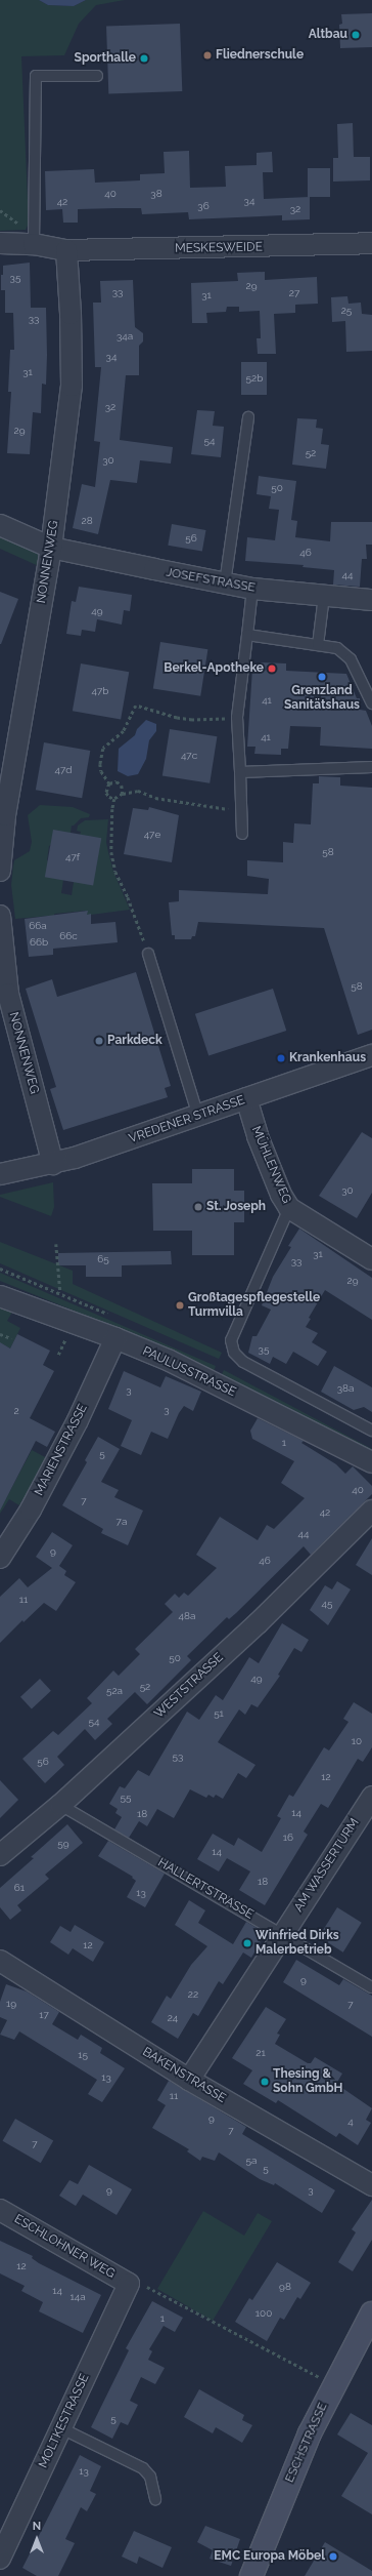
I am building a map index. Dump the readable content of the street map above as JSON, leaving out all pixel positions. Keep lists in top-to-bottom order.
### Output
{
  "streets": {
    "main road": ["ESCHSTRASSE"],
    "street": [
      "MESKESWEIDE",
      "NONNENWEG",
      "JOSEFSTRASSE",
      "VREDENER STRASSE",
      "MÜHLENWEG",
      "PAULUSSTRASSE",
      "MARIENSTRASSE",
      "WESTSTRASSE",
      "AM WASSERTURM",
      "BAKENSTRASSE",
      "ESCHLOHNER WEG",
      "MOLTKESTRASSE"
    ],
    "lane": ["HALLERTSTRASSE"]
  },
  "crossings": [
    ["MESKESWEIDE", "NONNENWEG"],
    ["NONNENWEG", "JOSEFSTRASSE"],
    ["NONNENWEG", "VREDENER STRASSE"],
    ["VREDENER STRASSE", "MÜHLENWEG"],
    ["PAULUSSTRASSE", "MARIENSTRASSE"],
    ["WESTSTRASSE", "HALLERTSTRASSE"],
    ["AM WASSERTURM", "HALLERTSTRASSE"],
    ["AM WASSERTURM", "BAKENSTRASSE"],
    ["ESCHLOHNER WEG", "MOLTKESTRASSE"]
  ],
  "places": [
    "Altbau",
    "Fliednerschule",
    "Sporthalle",
    "Berkel-Apotheke",
    "Grenzland Sanitätshaus",
    "Parkdeck",
    "Krankenhaus",
    "St. Joseph",
    "Großtagespflegestelle Turmvilla",
    "Winfried Dirks Malerbetrieb",
    "Thesing & Sohn GmbH",
    "EMC Europa Möbel"
  ],
  "house_numbers": [
    "40",
    "38",
    "34",
    "42",
    "36",
    "32",
    "35",
    "29",
    "33",
    "27",
    "31",
    "25",
    "33",
    "34a",
    "34",
    "31",
    "52b",
    "32",
    "29",
    "54",
    "52",
    "30",
    "50",
    "28",
    "56",
    "46",
    "44",
    "49",
    "47b",
    "41",
    "41",
    "47c",
    "47d",
    "47e",
    "58",
    "47f",
    "66a",
    "66c",
    "66b",
    "58",
    "30",
    "31",
    "65",
    "33",
    "29",
    "35",
    "38a",
    "3",
    "3",
    "2",
    "1",
    "5",
    "40",
    "7",
    "42",
    "7a",
    "44",
    "9",
    "46",
    "11",
    "45",
    "48a",
    "50",
    "49",
    "52",
    "52a",
    "51",
    "54",
    "10",
    "53",
    "56",
    "12",
    "55",
    "14",
    "18",
    "16",
    "59",
    "14",
    "18",
    "61",
    "13",
    "12",
    "9",
    "22",
    "19",
    "7",
    "17",
    "24",
    "21",
    "15",
    "13",
    "11",
    "9",
    "4",
    "7",
    "7",
    "5a",
    "5",
    "9",
    "3",
    "12",
    "98",
    "14",
    "14a",
    "100",
    "1",
    "5",
    "13"
  ],
  "north": "top"
}
